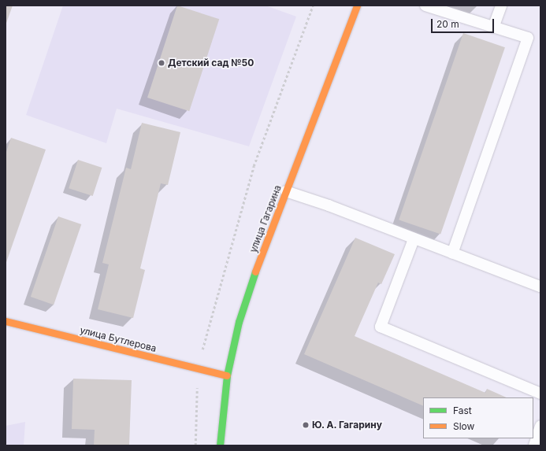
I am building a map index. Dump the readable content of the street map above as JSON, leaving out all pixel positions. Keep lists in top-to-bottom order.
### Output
{
  "streets": {
    "street": ["улица Гагарина", "улица Бутлерова"]
  },
  "crossings": [
    ["улица Гагарина", "улица Бутлерова"]
  ],
  "places": ["Детский сад №50", "Ю. А. Гагарину"],
  "legend": ["Fast", "Slow"],
  "scale_bar": "20 m"
}
